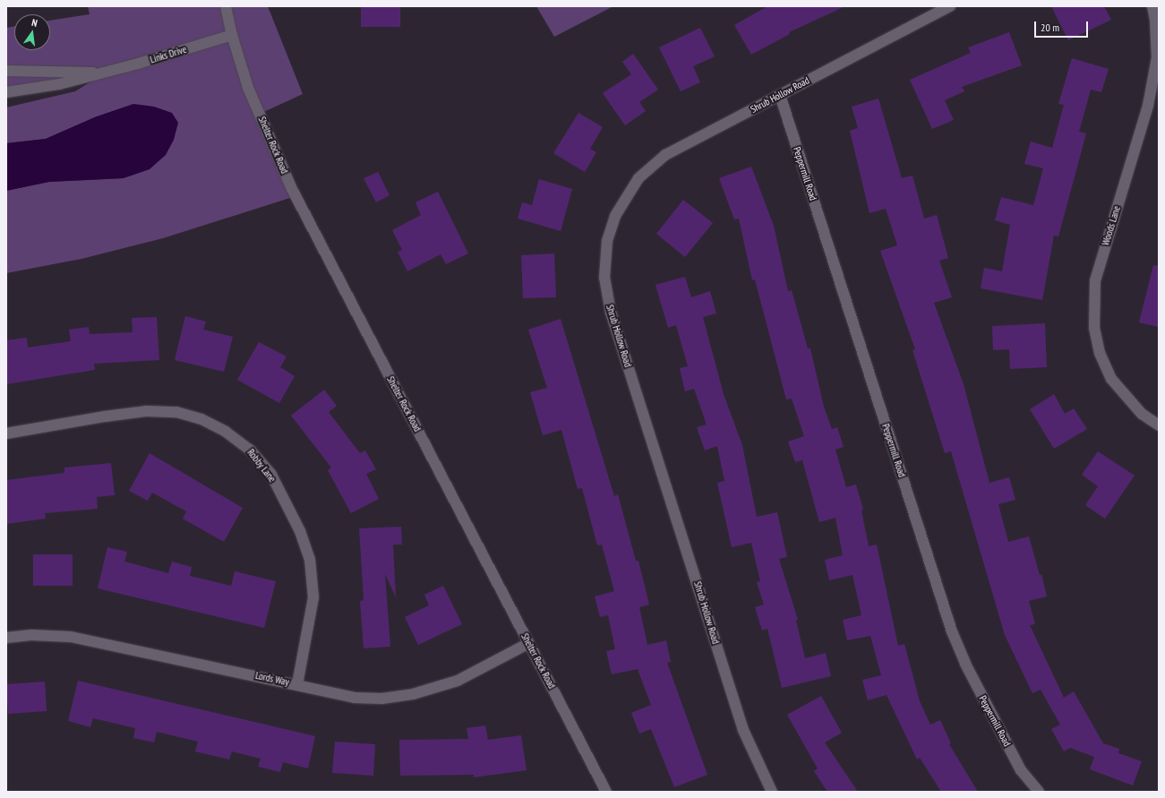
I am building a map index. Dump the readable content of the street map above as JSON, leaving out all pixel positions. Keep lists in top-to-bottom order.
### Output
{
  "streets": {
    "street": [
      "Links Drive",
      "Shrub Hollow Road",
      "Shelter Rock Road",
      "Peppermill Road",
      "Woods Lane",
      "Robby Lane",
      "Lords Way"
    ]
  },
  "crossings": [
    ["Links Drive", "Shelter Rock Road"],
    ["Shrub Hollow Road", "Peppermill Road"],
    ["Shelter Rock Road", "Lords Way"],
    ["Robby Lane", "Lords Way"]
  ],
  "scale_bar": "20 m",
  "north": "top"
}
